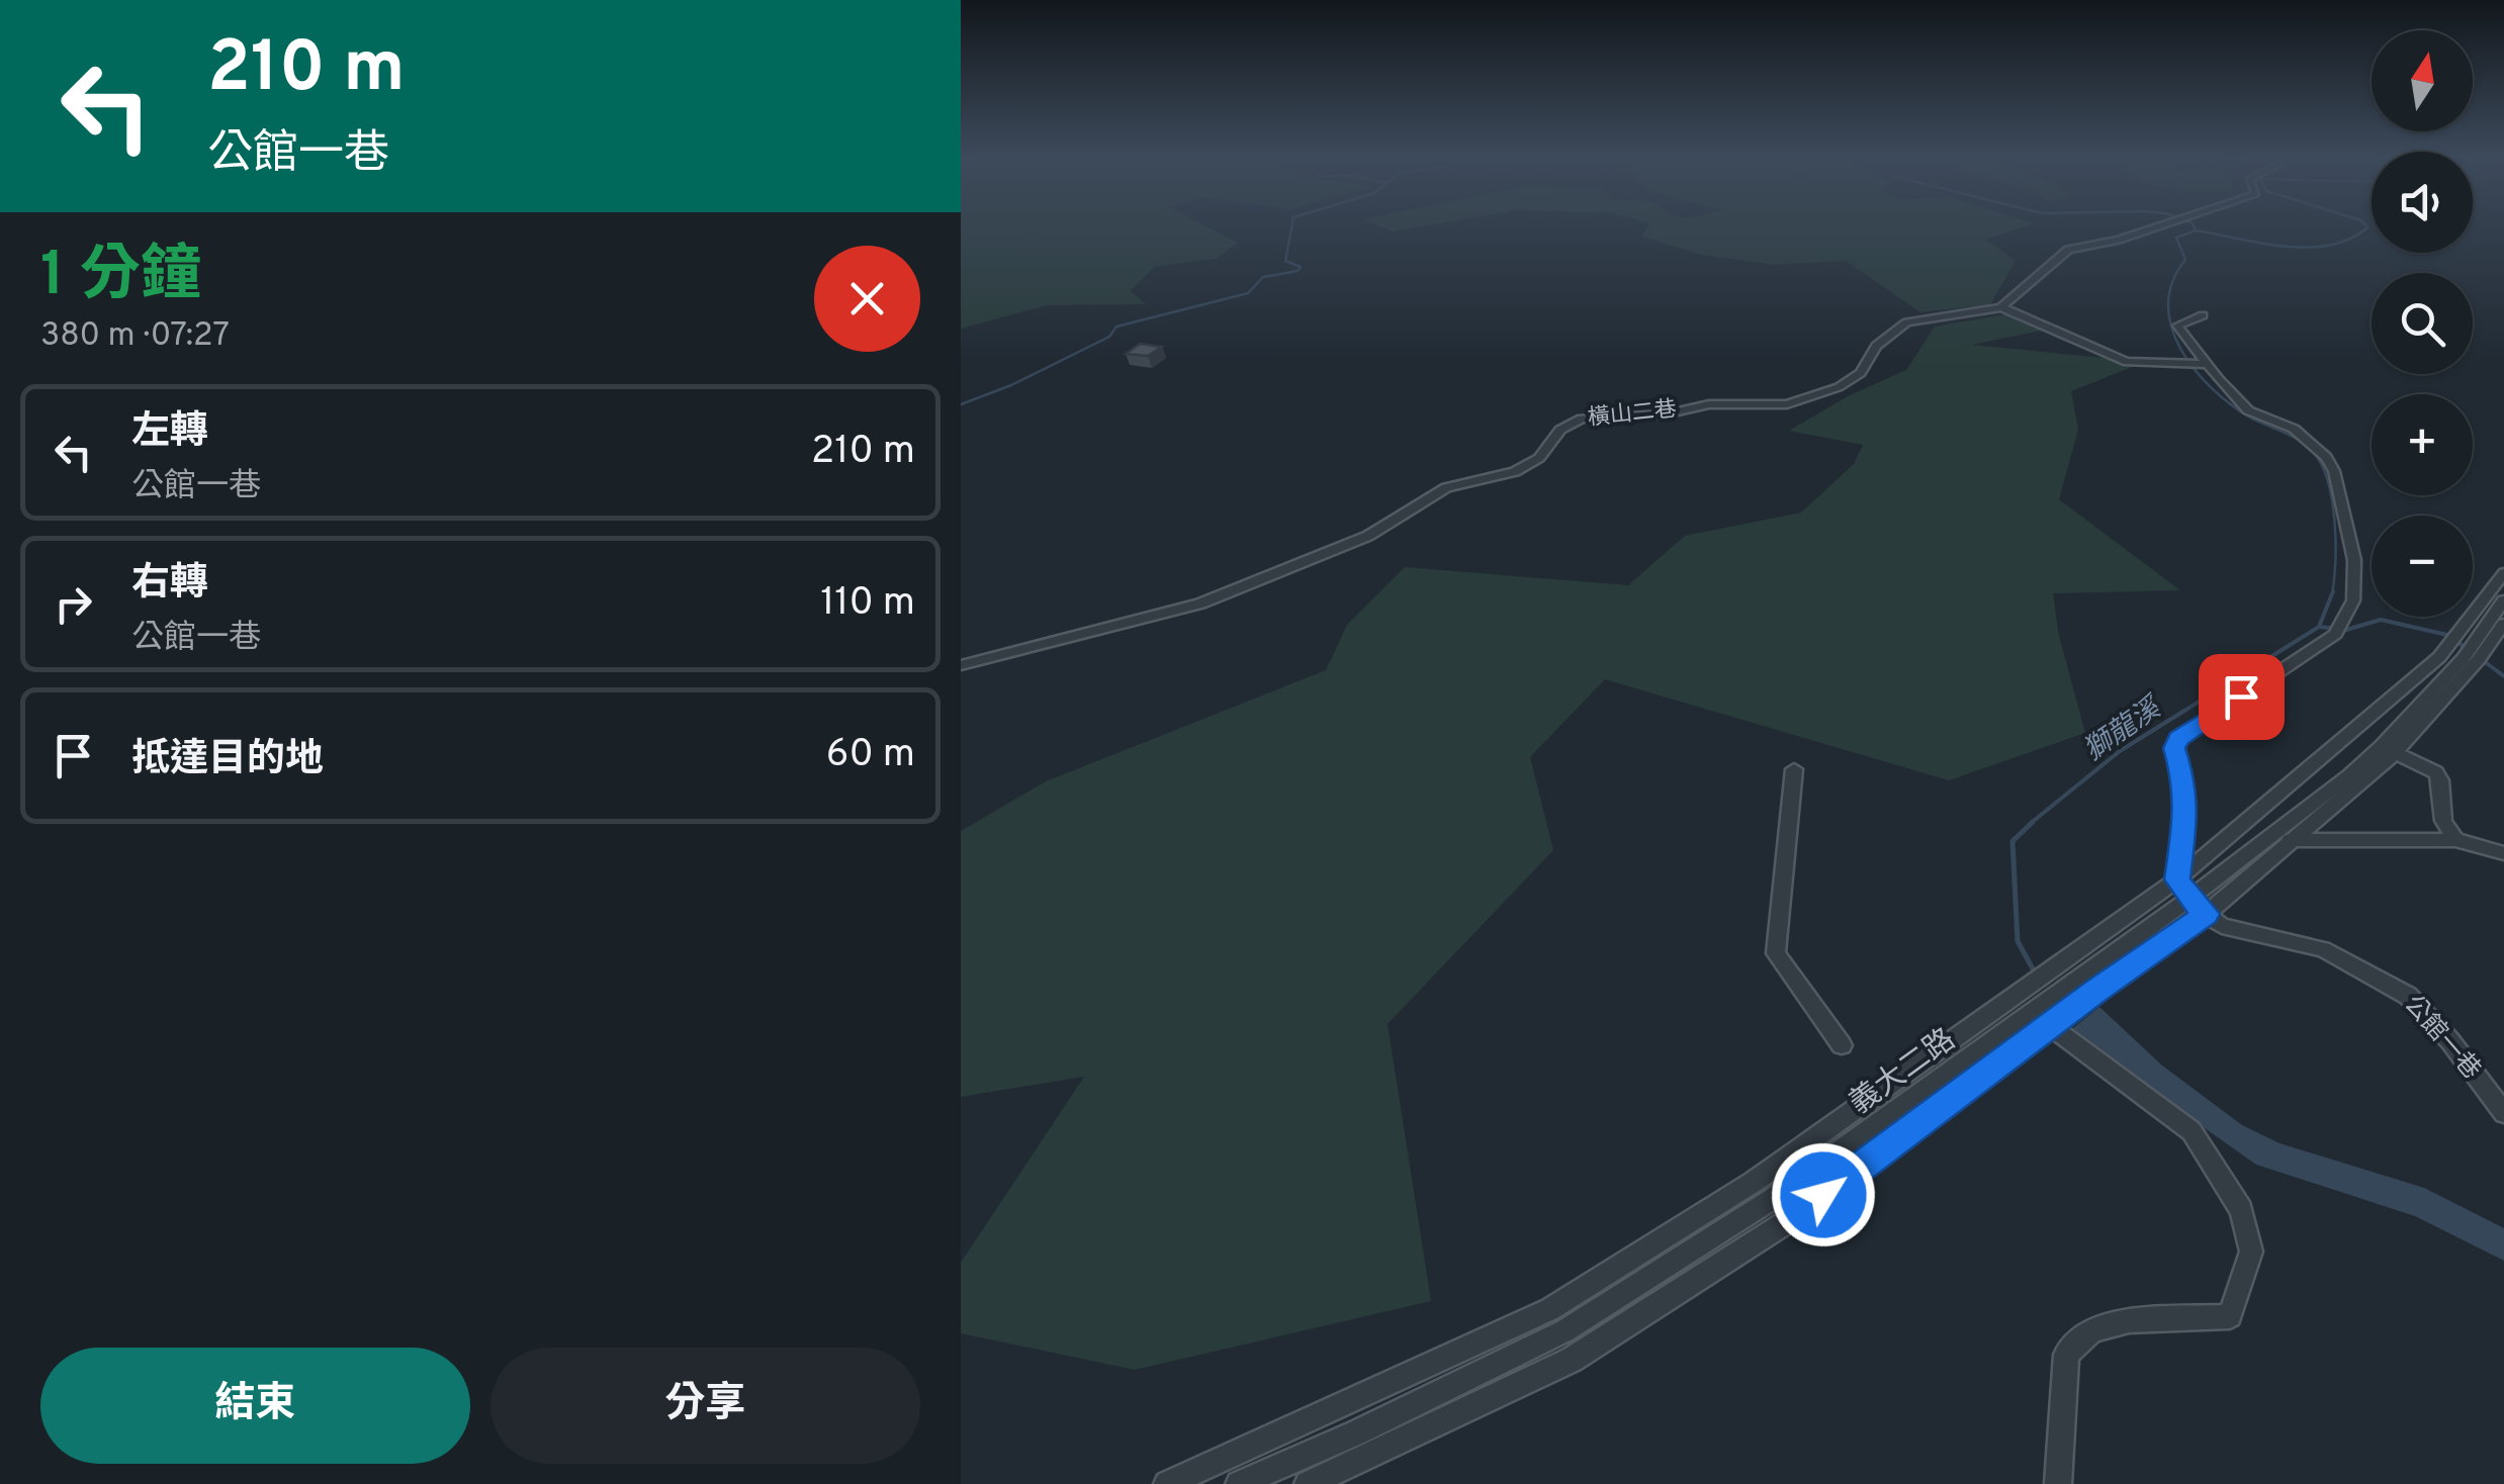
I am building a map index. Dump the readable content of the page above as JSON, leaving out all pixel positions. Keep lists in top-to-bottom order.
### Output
{
  "streets": {
    "street": ["橫山二巷", "公館一巷", "義大二路"]
  },
  "crossings": [
    ["公館一巷", "義大二路"]
  ],
  "water": ["獅龍溪"],
  "north": "top",
  "page": {
    "turn": ["210 m", "公館一巷"],
    "map_buttons": ["+", "−"],
    "heading": ["1 分鐘", "380 m · 07:27"],
    "list": [
      {
        "name": "左轉",
        "note": "公館一巷",
        "value": "210 m"
      },
      {
        "name": "右轉",
        "note": "公館一巷",
        "value": "110 m"
      },
      {
        "name": "抵達目的地",
        "value": "60 m"
      }
    ],
    "buttons": ["結束", "分享"]
  }
}
